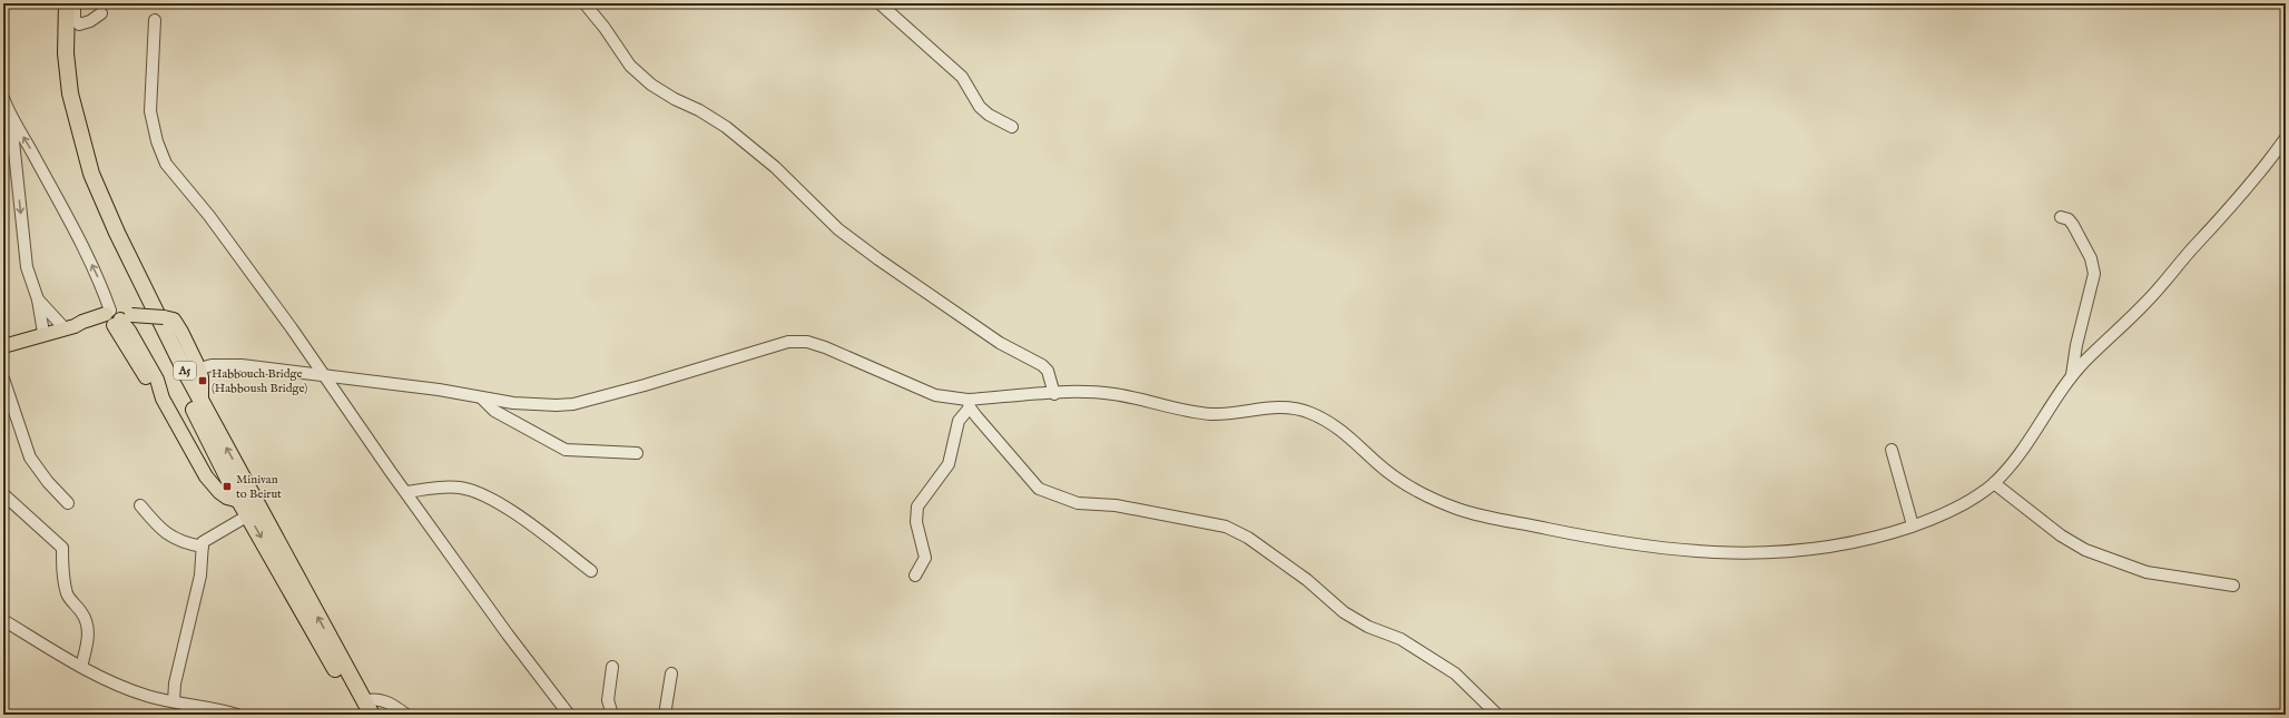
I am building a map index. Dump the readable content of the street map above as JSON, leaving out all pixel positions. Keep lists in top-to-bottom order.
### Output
{
  "streets": {
    "highway": ["A5"]
  },
  "places": {
    "transit": ["Habbouch Bridge (Habboush Bridge)", "Minivan to Beirut"]
  }
}
